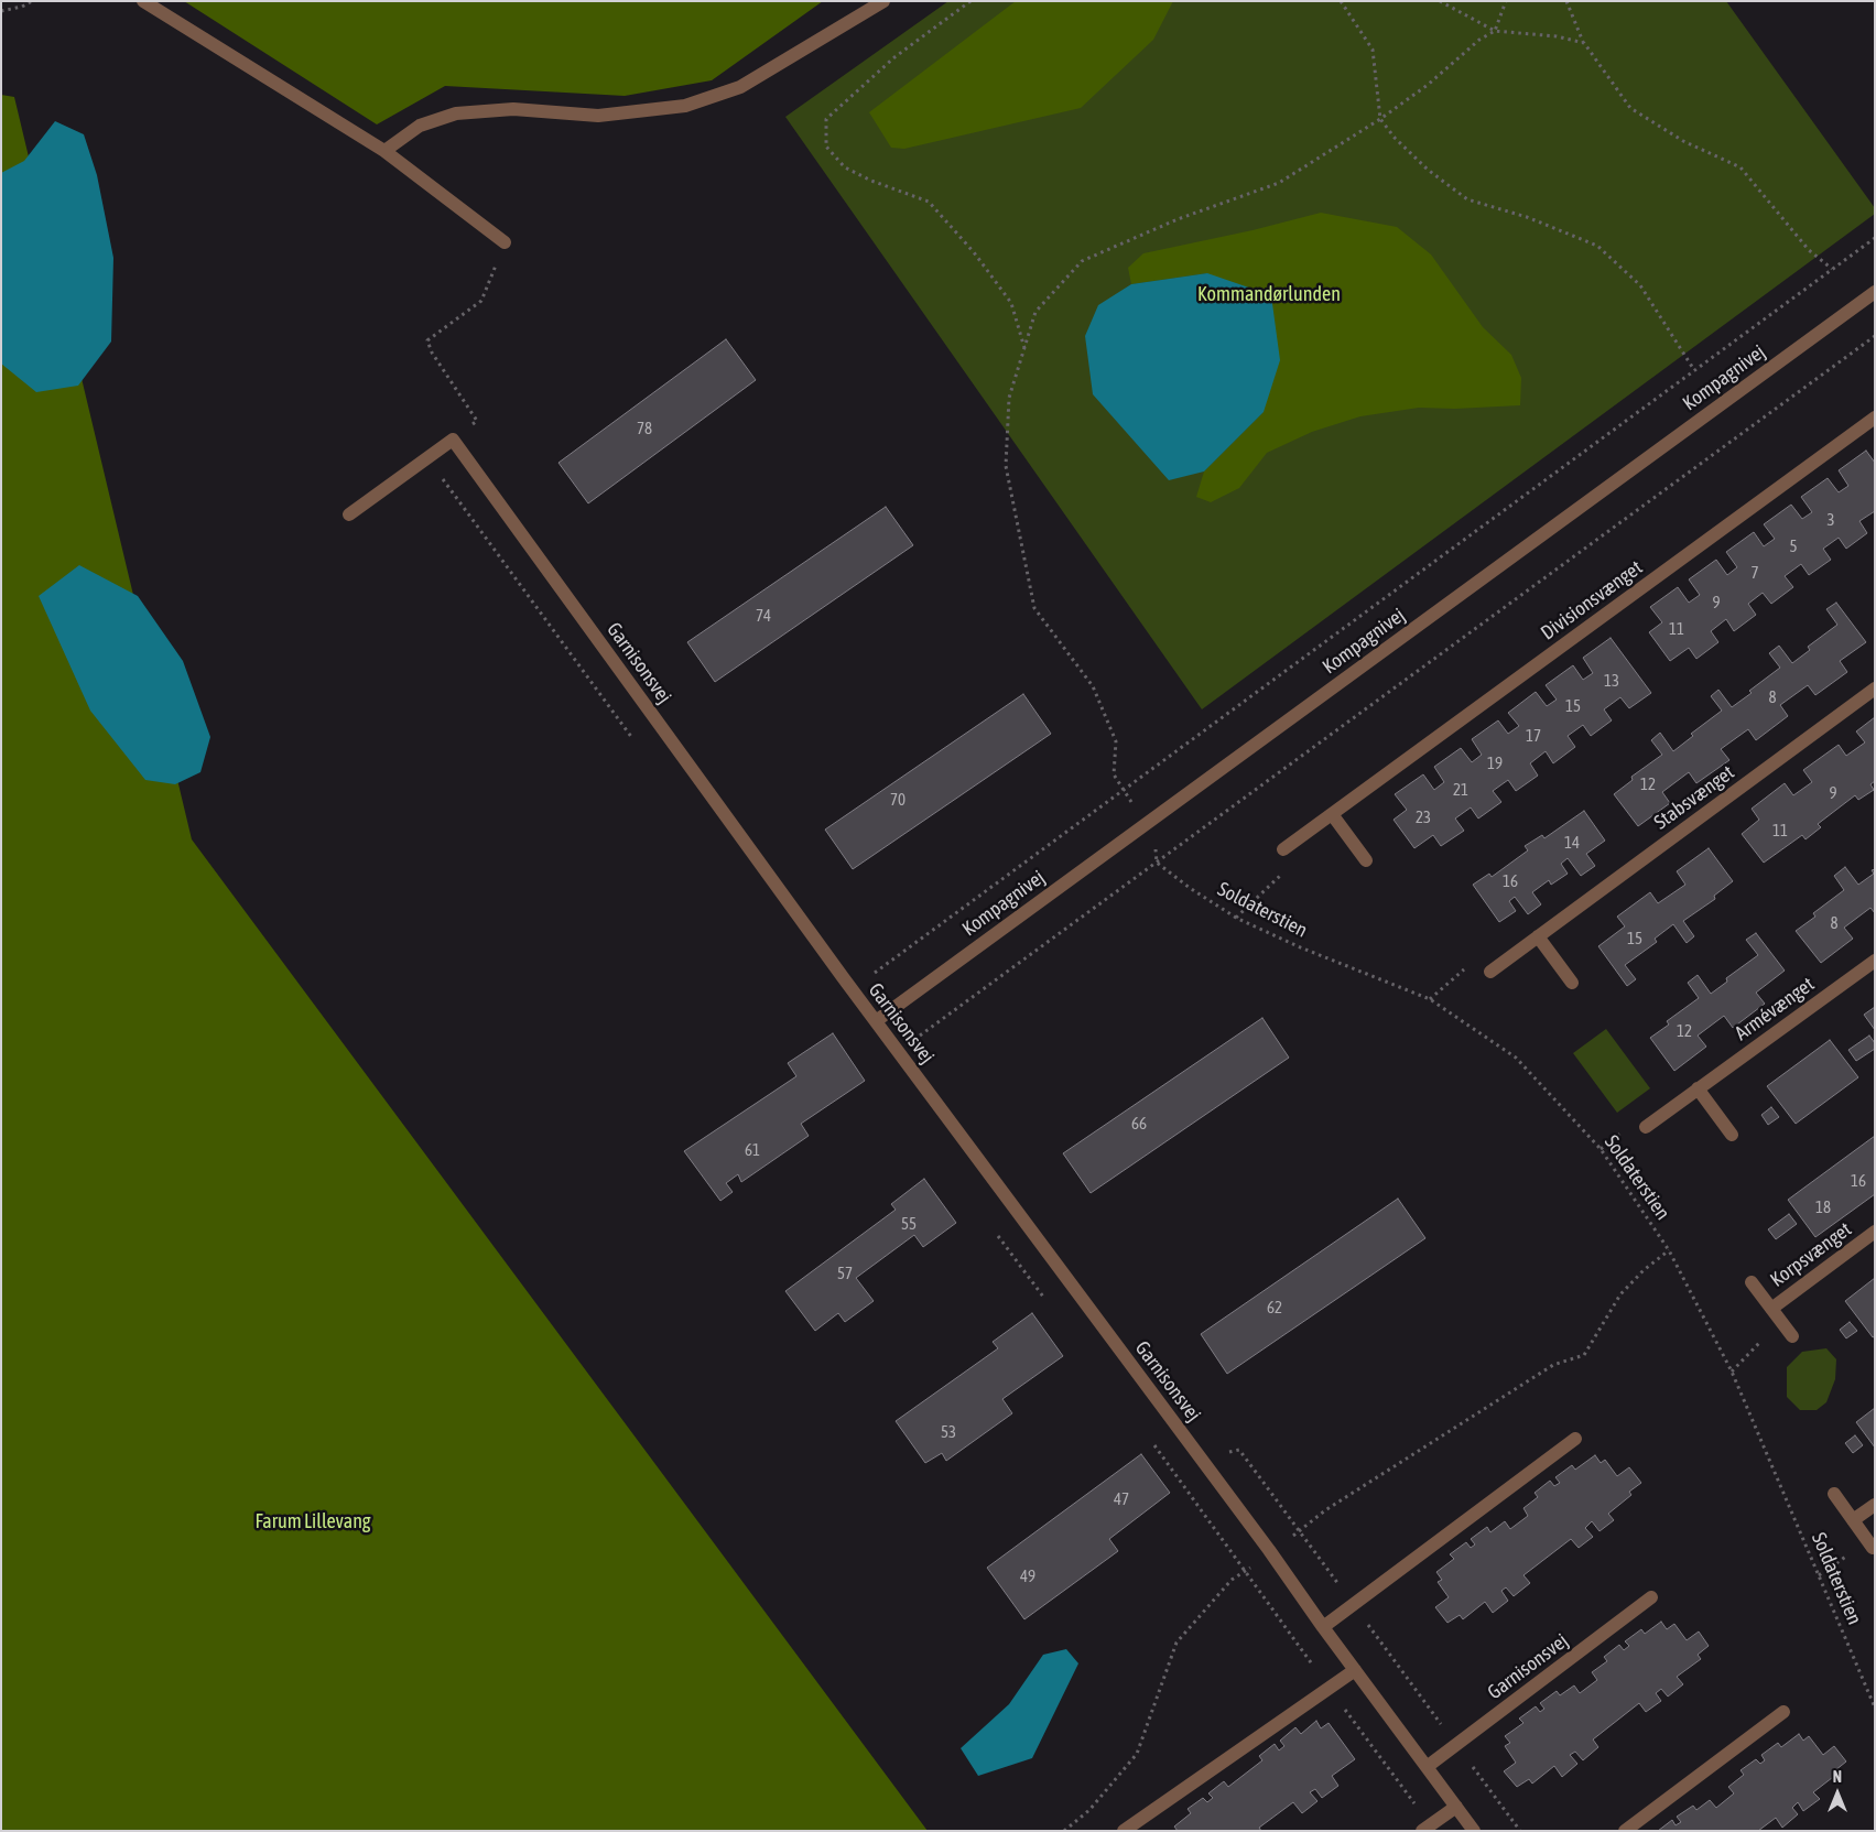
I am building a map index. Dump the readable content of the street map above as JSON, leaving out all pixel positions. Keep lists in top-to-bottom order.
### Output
{
  "streets": {
    "street": [
      "Kompagnivej",
      "Divisionsvænget",
      "Garnisonsvej",
      "Stabsvænget",
      "Armévænget",
      "Korpsvænget"
    ],
    "path": ["Soldaterstien"]
  },
  "crossings": [
    ["Kompagnivej", "Garnisonsvej"]
  ],
  "parks": ["Kommandørlunden", "Farum Lillevang"],
  "house_numbers": [
    "78",
    "3",
    "5",
    "7",
    "9",
    "74",
    "11",
    "13",
    "8",
    "15",
    "17",
    "19",
    "12",
    "21",
    "9",
    "70",
    "23",
    "11",
    "14",
    "16",
    "8",
    "15",
    "12",
    "66",
    "61",
    "16",
    "18",
    "55",
    "57",
    "62",
    "53",
    "47",
    "49"
  ],
  "north": "top"
}
